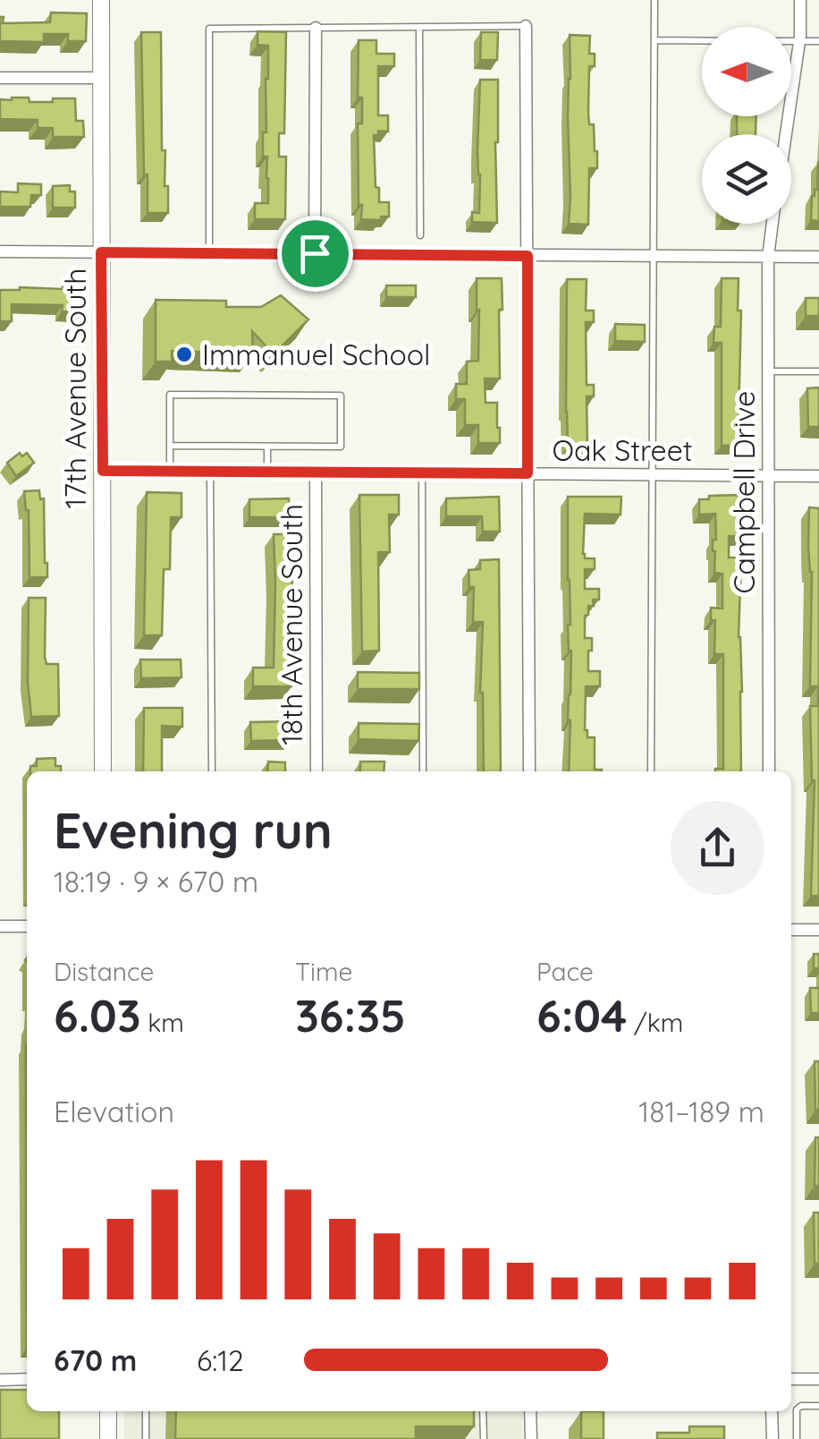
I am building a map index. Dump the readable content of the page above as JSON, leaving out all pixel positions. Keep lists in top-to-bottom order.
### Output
{
  "streets": {
    "street": [
      "17th Avenue South",
      "Oak Street",
      "Campbell Drive",
      "18th Avenue South"
    ]
  },
  "crossings": [
    ["17th Avenue South", "Oak Street"],
    ["Oak Street", "Campbell Drive"],
    ["Oak Street", "18th Avenue South"]
  ],
  "places": ["Immanuel School"],
  "north": "left",
  "page": {
    "heading": ["Evening run", "18:19 · 9 × 670 m"],
    "stats": [
      ["Distance", "6.03 km"],
      ["Time", "36:35"],
      ["Pace", "6:04 /km"]
    ],
    "chart": ["Elevation", "181–189 m"],
    "list": [
      {
        "name": "670 m",
        "note": "6:12"
      }
    ]
  }
}
